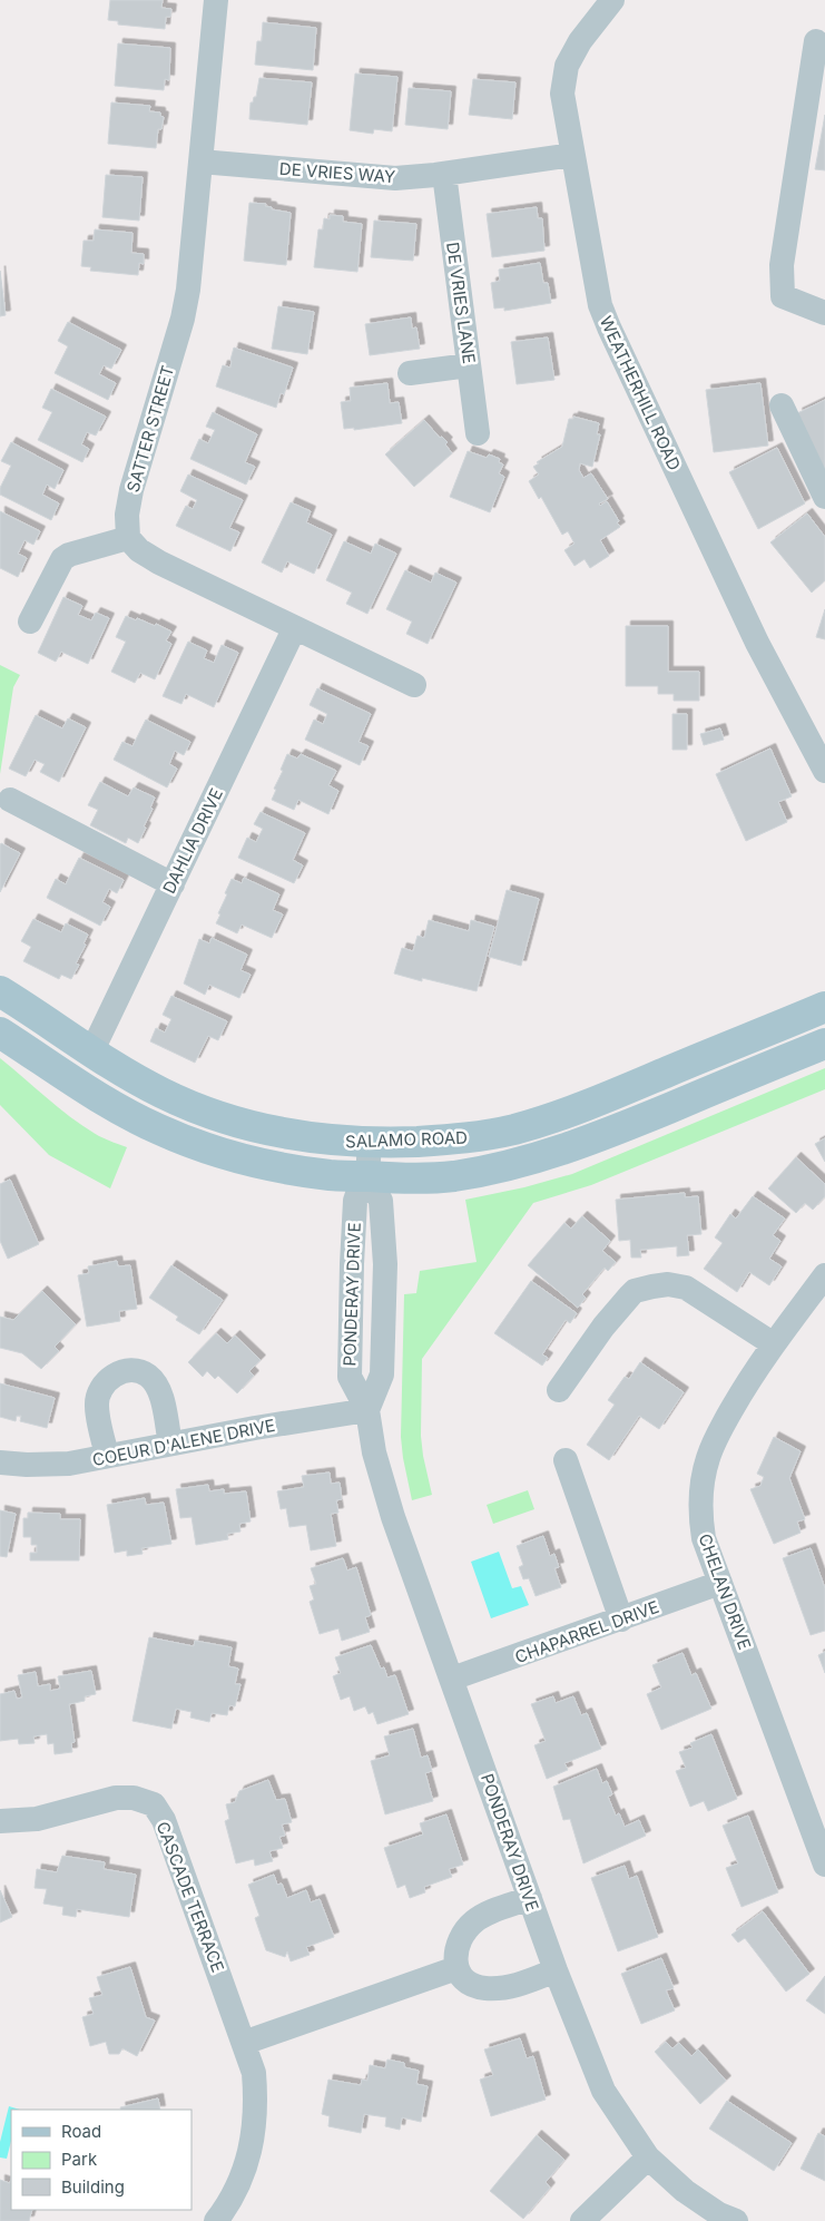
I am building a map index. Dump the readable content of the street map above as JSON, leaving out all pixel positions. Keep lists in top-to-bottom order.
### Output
{
  "streets": {
    "main road": ["SALAMO ROAD"],
    "street": [
      "DE VRIES WAY",
      "DE VRIES LANE",
      "WEATHERHILL ROAD",
      "SATTER STREET",
      "DAHLIA DRIVE",
      "PONDERAY DRIVE",
      "COEUR D'ALENE DRIVE",
      "CHELAN DRIVE",
      "CHAPARREL DRIVE",
      "CASCADE TERRACE"
    ]
  },
  "crossings": [
    ["DE VRIES WAY", "DE VRIES LANE"],
    ["DE VRIES WAY", "WEATHERHILL ROAD"],
    ["DE VRIES WAY", "SATTER STREET"],
    ["DAHLIA DRIVE", "SALAMO ROAD"],
    ["SALAMO ROAD", "PONDERAY DRIVE"],
    ["PONDERAY DRIVE", "COEUR D'ALENE DRIVE"],
    ["PONDERAY DRIVE", "CHAPARREL DRIVE"],
    ["CHELAN DRIVE", "CHAPARREL DRIVE"]
  ],
  "legend": ["Road", "Park", "Building"]
}
